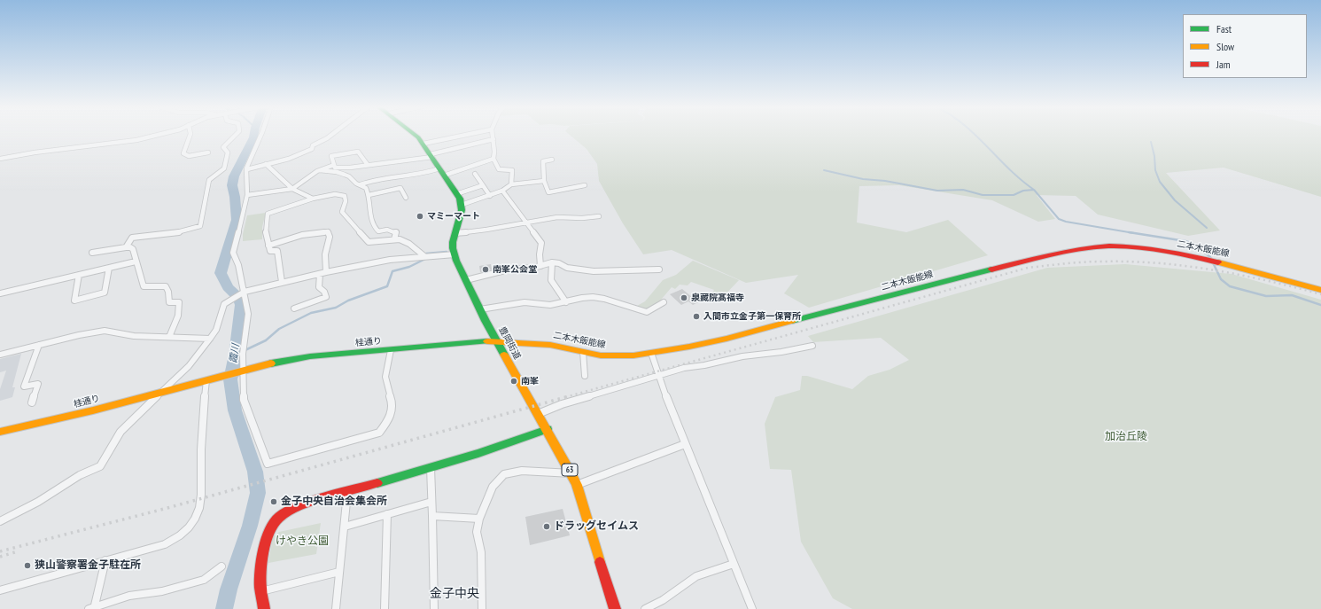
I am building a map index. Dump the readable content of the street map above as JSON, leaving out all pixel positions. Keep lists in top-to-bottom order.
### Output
{
  "streets": {
    "main road": [
      "二本木飯能線",
      "桂通り",
      "豊岡街道",
      "63"
    ]
  },
  "crossings": [
    ["二本木飯能線", "桂通り"],
    ["二本木飯能線", "豊岡街道"],
    ["桂通り", "豊岡街道"]
  ],
  "districts": ["金子中央"],
  "water": ["霞川"],
  "parks": ["加治丘陵", "けやき公園"],
  "places": [
    "マミーマート",
    "南峯公会堂",
    "泉藏院髙福寺",
    "入間市立金子第一保育所",
    "南峯",
    "金子中央自治会集会所",
    "ドラッグセイムス",
    "狭山警察署金子駐在所"
  ],
  "legend": ["Fast", "Slow", "Jam"]
}
